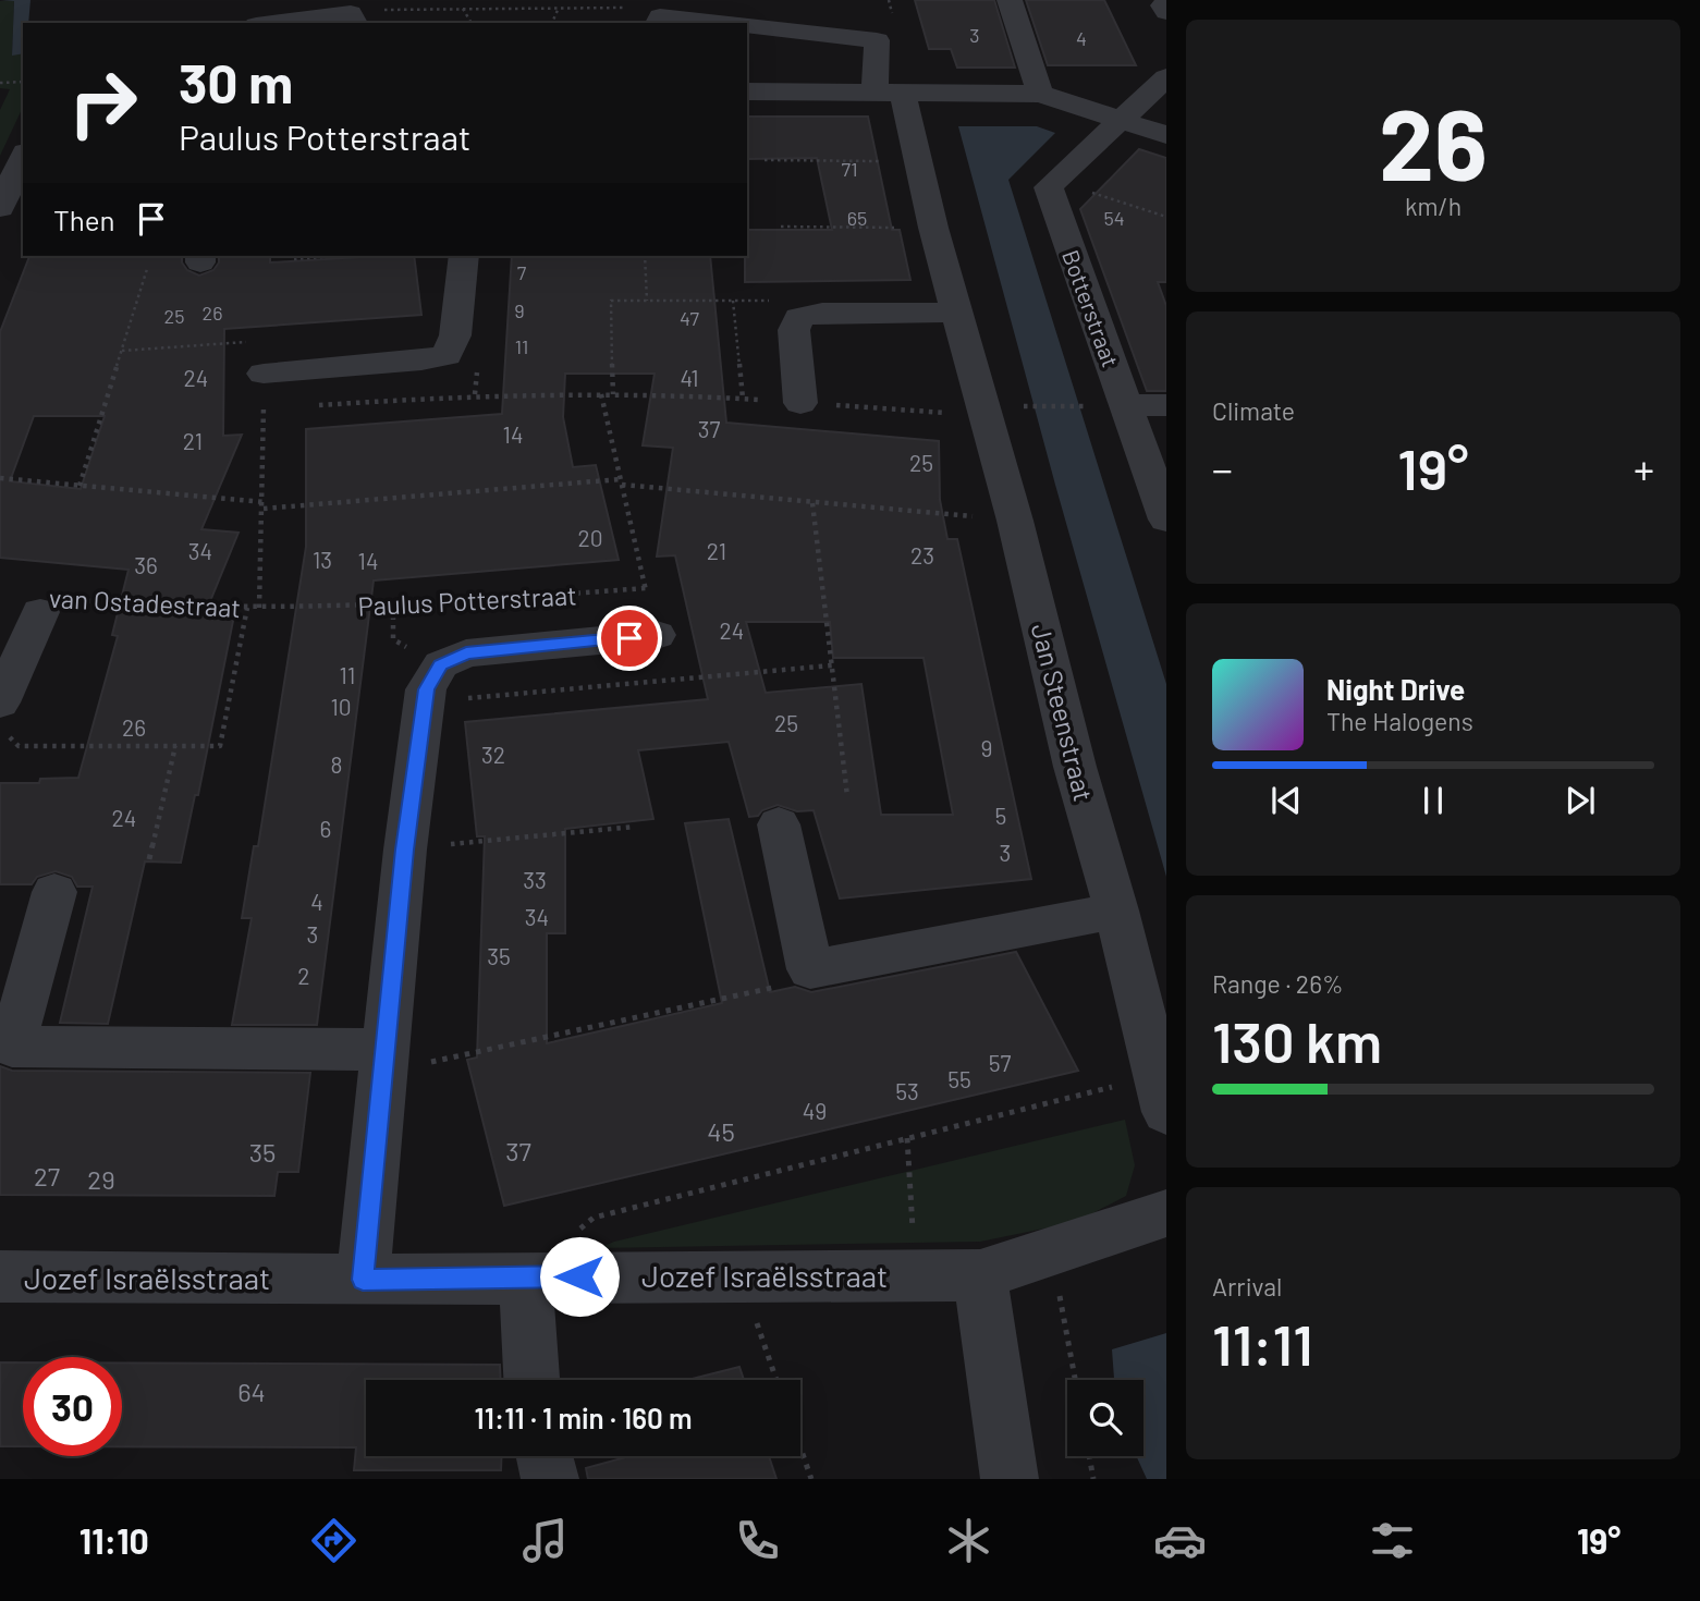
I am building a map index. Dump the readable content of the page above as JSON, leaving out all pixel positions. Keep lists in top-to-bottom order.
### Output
{
  "streets": {
    "street": [
      "Botterstraat",
      "Paulus Potterstraat",
      "van Ostadestraat",
      "Jan Steenstraat",
      "Jozef Israëlsstraat"
    ]
  },
  "crossings": [
    ["Paulus Potterstraat", "van Ostadestraat"],
    ["Paulus Potterstraat", "Jozef Israëlsstraat"]
  ],
  "house_numbers": [
    "3",
    "4",
    "71",
    "65",
    "54",
    "7",
    "9",
    "26",
    "25",
    "47",
    "11",
    "24",
    "41",
    "37",
    "14",
    "21",
    "25",
    "20",
    "34",
    "21",
    "23",
    "13",
    "14",
    "36",
    "24",
    "11",
    "10",
    "25",
    "26",
    "9",
    "32",
    "8",
    "5",
    "24",
    "6",
    "3",
    "33",
    "4",
    "34",
    "3",
    "35",
    "2",
    "57",
    "55",
    "53",
    "49",
    "45",
    "37",
    "35",
    "27",
    "29",
    "64"
  ],
  "page": {
    "tile": [
      ["26", "km/h"],
      "Climate",
      ["Range · 26%", "130 km"],
      ["Arrival", "11:11"]
    ],
    "turn": ["30 m", "Paulus Potterstraat"],
    "then": "Then",
    "heat": ["−", "19°", "+"],
    "song": ["Night Drive", "The Halogens"],
    "limit": "30",
    "trip": "11:11 · 1 min · 160 m",
    "tabs": ["11:10", "19°"]
  }
}
